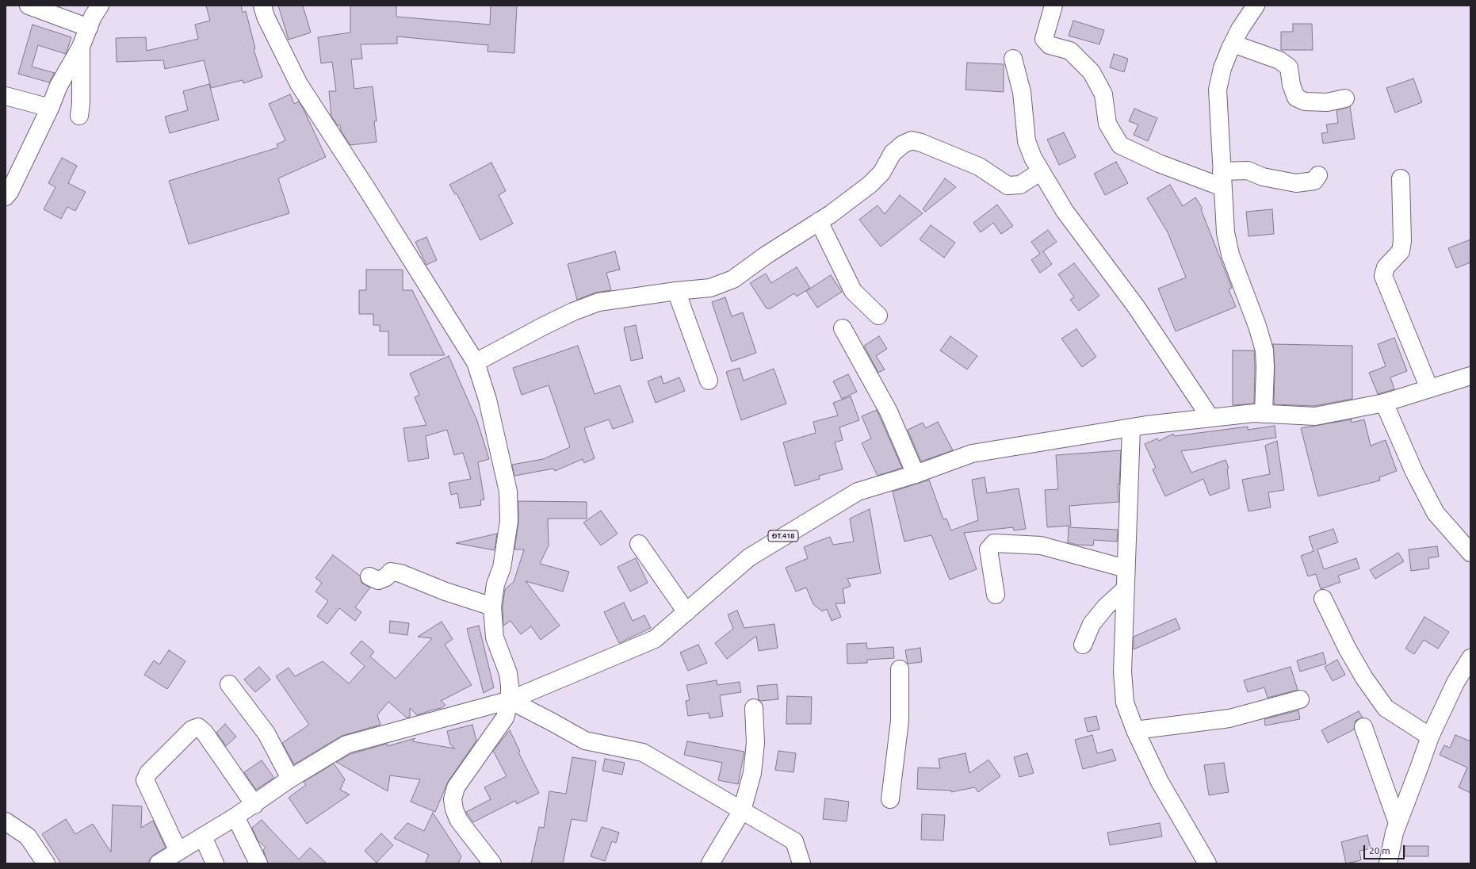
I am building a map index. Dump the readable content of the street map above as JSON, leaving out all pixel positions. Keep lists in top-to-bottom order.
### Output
{
  "streets": {
    "street": ["ĐT.418"]
  },
  "scale_bar": "20 m"
}
